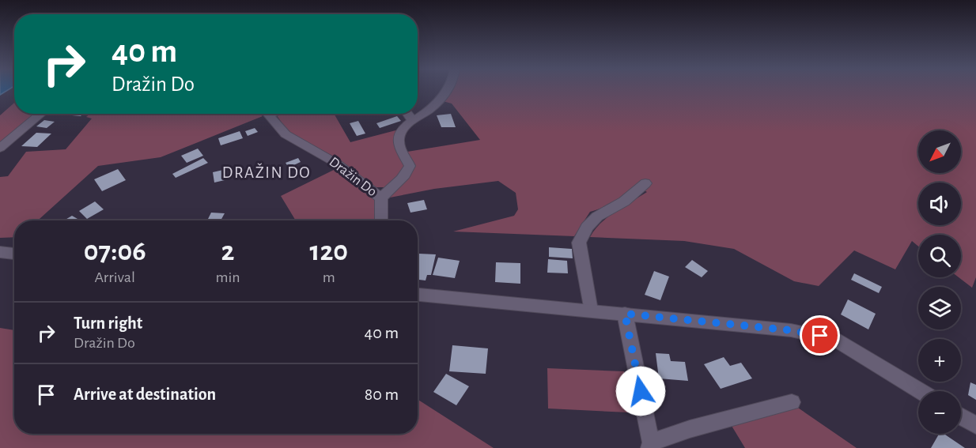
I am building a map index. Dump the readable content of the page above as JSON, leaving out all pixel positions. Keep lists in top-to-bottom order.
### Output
{
  "streets": {
    "street": ["Dražin Do"]
  },
  "districts": ["DRAŽIN DO"],
  "north": "bottom left",
  "page": {
    "turn": ["40 m", "Dražin Do"],
    "map_buttons": ["+", "−"],
    "eta": [
      "07:06",
      "Arrival",
      "2",
      "min",
      "120",
      "m"
    ],
    "list": [
      {
        "name": "Turn right",
        "note": "Dražin Do",
        "value": "40 m"
      },
      {
        "name": "Arrive at destination",
        "value": "80 m"
      }
    ]
  }
}
